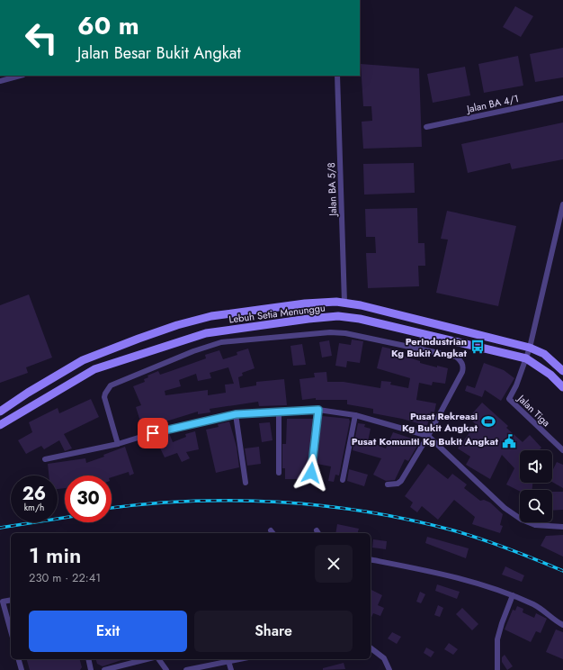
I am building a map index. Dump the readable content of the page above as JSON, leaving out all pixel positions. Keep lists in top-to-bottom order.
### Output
{
  "streets": {
    "street": [
      "Jalan BA 4/1",
      "Jalan BA 5/8",
      "Lebuh Setia Menunggu",
      "Jalan Tiga"
    ]
  },
  "crossings": [
    ["Jalan BA 5/8", "Lebuh Setia Menunggu"],
    ["Lebuh Setia Menunggu", "Jalan Tiga"]
  ],
  "places": {
    "bus stop": ["Perindustrian Kg Bukit Angkat"],
    "sports": ["Pusat Rekreasi Kg Bukit Angkat"],
    "public building": ["Pusat Komuniti Kg Bukit Angkat"]
  },
  "page": {
    "turn": ["60 m", "Jalan Besar Bukit Angkat"],
    "speed": "26 km/h",
    "limit": "30",
    "heading": ["1 min", "230 m · 22:41"],
    "buttons": ["Exit", "Share"]
  }
}
